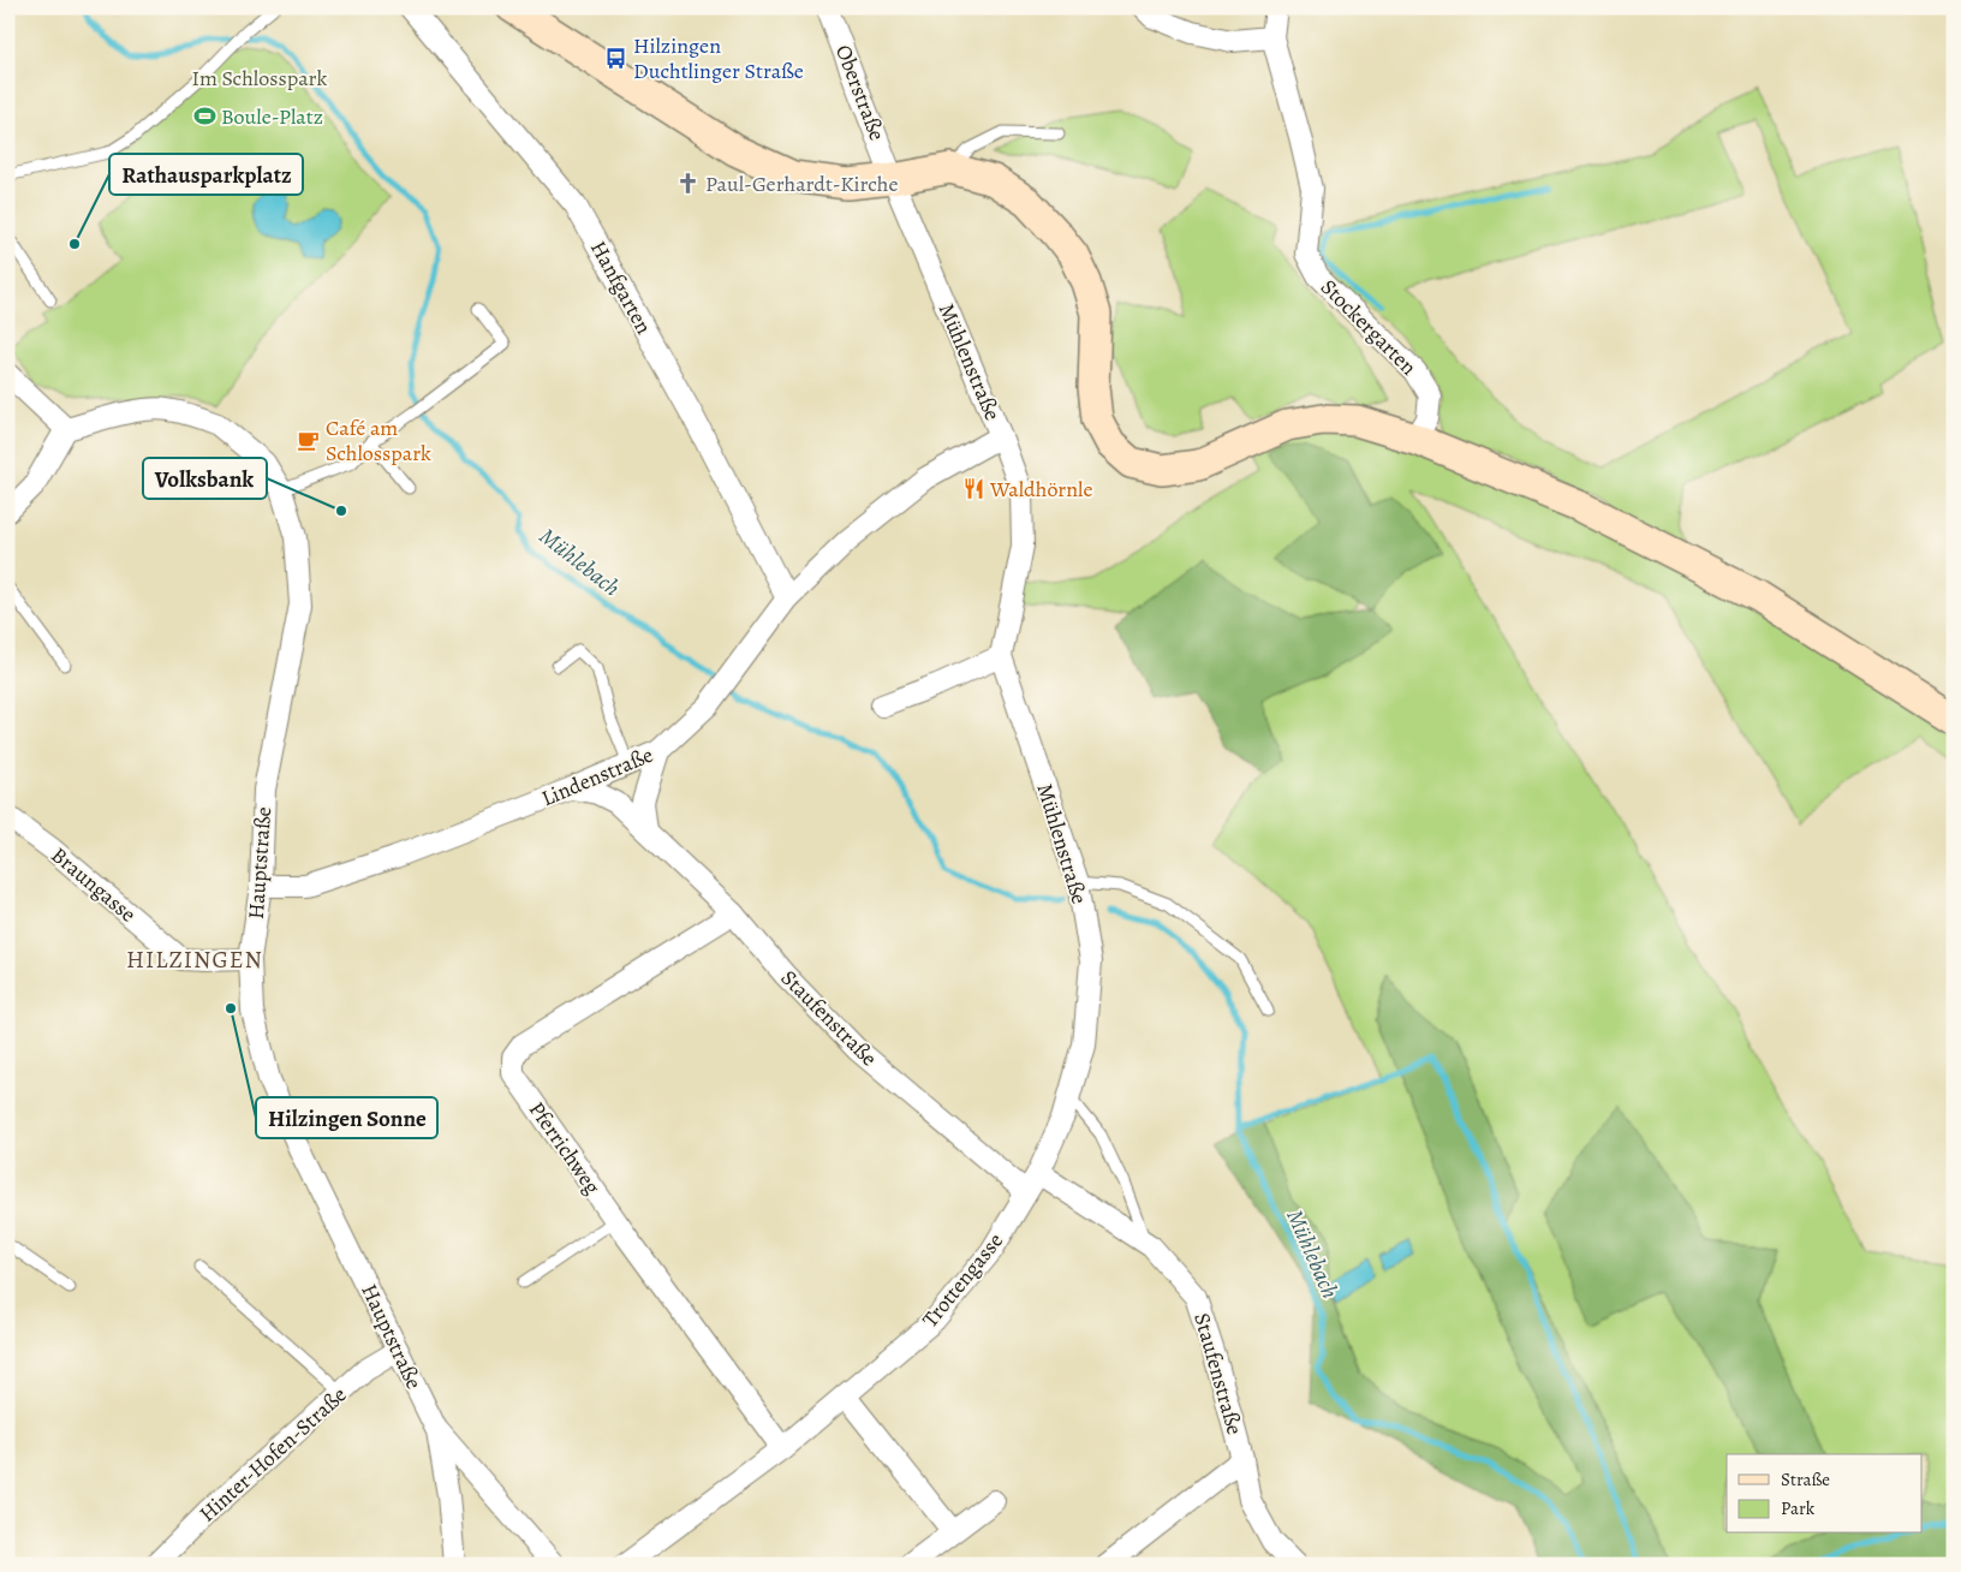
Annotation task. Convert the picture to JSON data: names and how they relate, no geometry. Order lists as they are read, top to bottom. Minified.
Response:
{"streets":{"street":["Oberstraße","Hanfgarten","Stockergarten","Mühlenstraße","Lindenstraße","Hauptstraße","Braungasse","Staufenstraße","Pferrichweg","Trottengasse","Hinter-Hofen-Straße"]},"crossings":[["Oberstraße","Mühlenstraße"],["Hanfgarten","Lindenstraße"],["Mühlenstraße","Lindenstraße"],["Mühlenstraße","Staufenstraße"],["Mühlenstraße","Trottengasse"],["Lindenstraße","Hauptstraße"],["Lindenstraße","Staufenstraße"],["Hauptstraße","Braungasse"],["Hauptstraße","Hinter-Hofen-Straße"],["Staufenstraße","Pferrichweg"],["Staufenstraße","Trottengasse"],["Pferrichweg","Trottengasse"]],"districts":["HILZINGEN"],"water":["Mühlebach"],"parks":["Im Schlosspark"],"places":{"bus stop":["Hilzingen Duchtlinger Straße"],"sports":["Boule-Platz"],"church":["Paul-Gerhardt-Kirche"],"other":["Rathausparkplatz","Volksbank","Hilzingen Sonne"],"cafe":["Café am Schlosspark"],"restaurant":["Waldhörnle"]},"legend":["Straße","Park"]}
